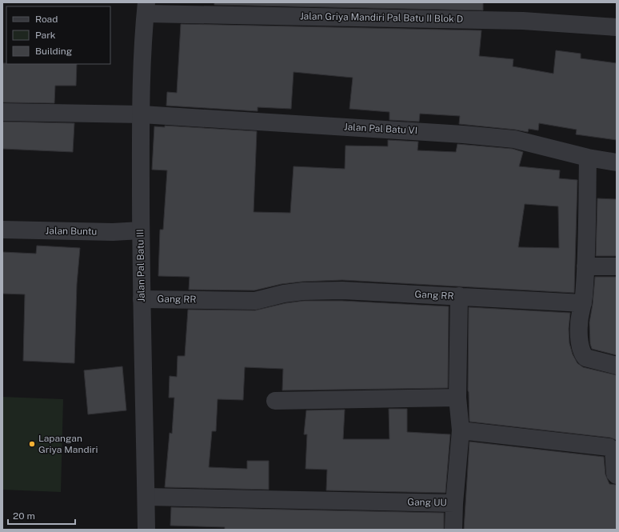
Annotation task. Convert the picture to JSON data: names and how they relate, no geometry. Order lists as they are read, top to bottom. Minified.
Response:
{"streets":{"street":["Jalan Griya Mandiri Pal Batu II Blok D","Jalan Pal Batu VI","Jalan Buntu","Jalan Pal Batu III","Gang RR","Gang UU"]},"crossings":[["Jalan Griya Mandiri Pal Batu II Blok D","Jalan Pal Batu III"],["Jalan Pal Batu VI","Jalan Pal Batu III"],["Jalan Buntu","Jalan Pal Batu III"],["Jalan Pal Batu III","Gang RR"],["Jalan Pal Batu III","Gang UU"],["Gang RR","Gang UU"]],"places":["Lapangan Griya Mandiri"],"legend":["Road","Park","Building"],"scale_bar":"20 m"}
